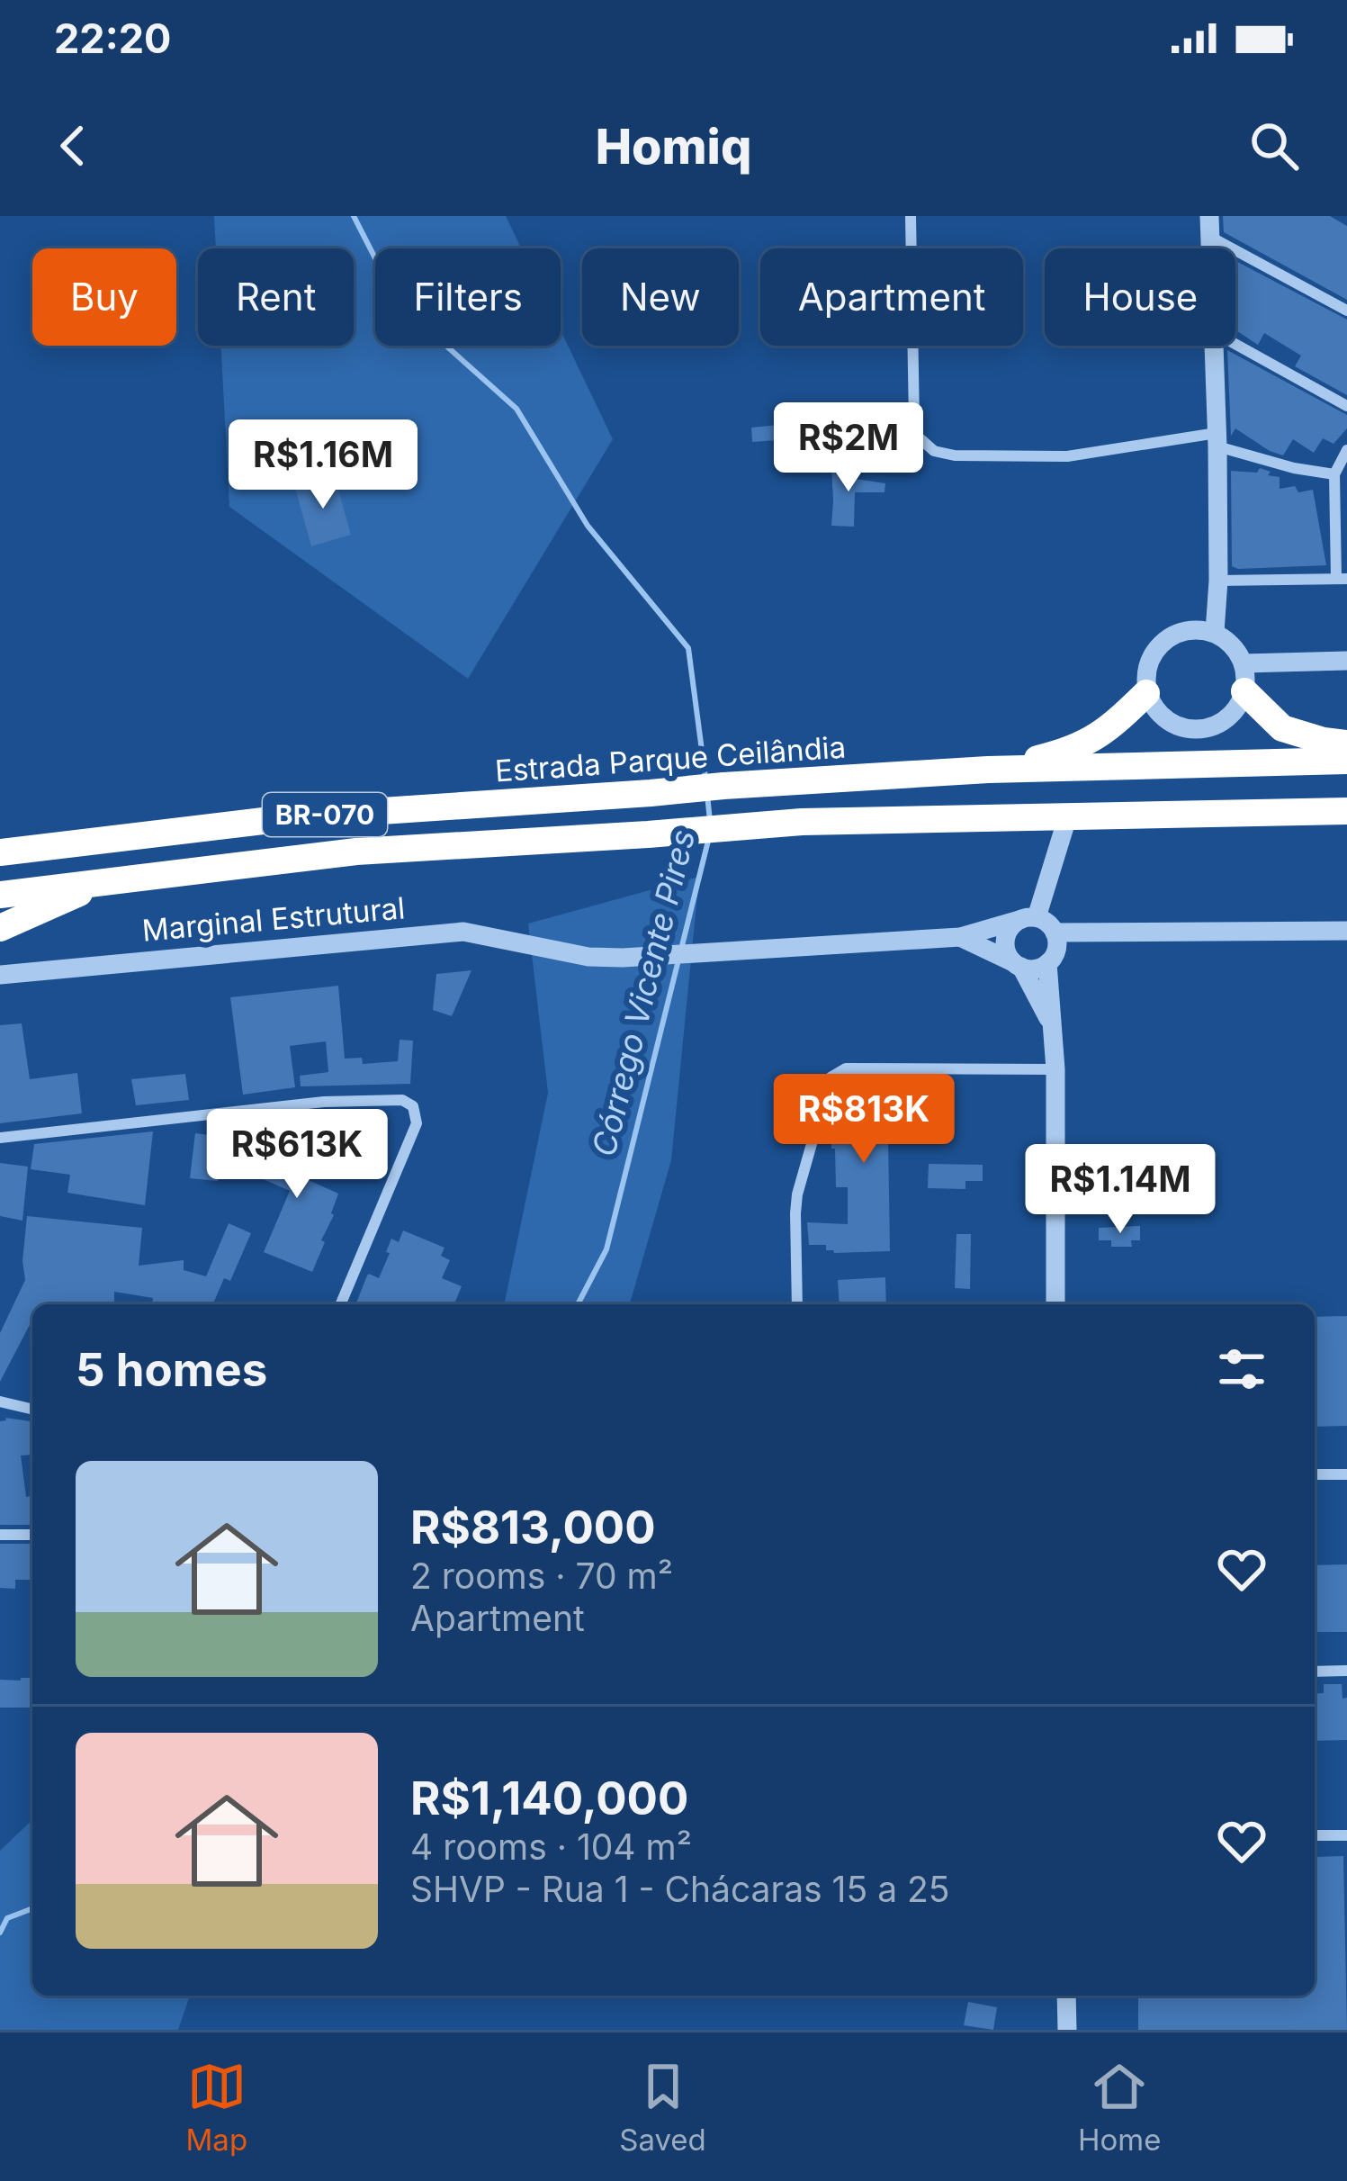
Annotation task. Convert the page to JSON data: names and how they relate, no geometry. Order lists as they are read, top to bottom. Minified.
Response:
{"streets":{"highway":["Estrada Parque Ceilândia","BR-070"],"street":["Marginal Estrutural"]},"water":["Córrego Vicente Pires"],"page":{"status":"22:20","header":"Homiq","chip":["Buy","Rent","Filters","New","Apartment","House"],"price":["R$2M","R$1.16M","R$813K","R$613K","R$1.14M"],"heading":"5 homes","list":[{"name":"R$813,000","note":"2 rooms · 70 m² · Apartment"},{"name":"R$1,140,000","note":"4 rooms · 104 m² · SHVP - Rua 1 - Chácaras 15 a 25"}],"tabs":["Map","Saved","Home"]}}
